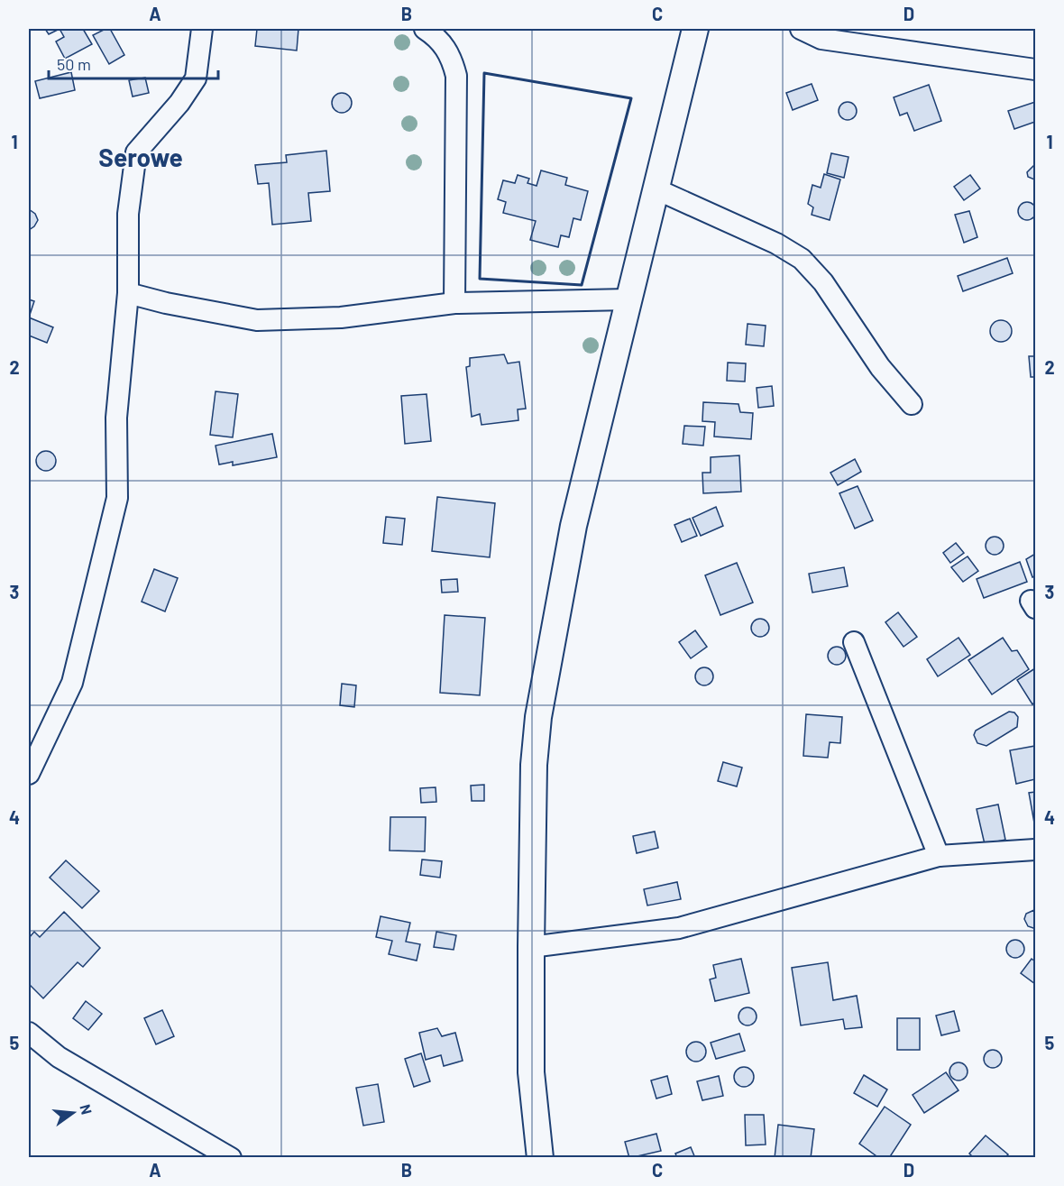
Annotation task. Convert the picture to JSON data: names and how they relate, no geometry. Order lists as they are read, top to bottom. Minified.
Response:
{"districts":["Serowe"],"scale_bar":"50 m","north":"right","grid":{"columns":["A","B","C","D"],"rows":["1","2","3","4","5"]}}
